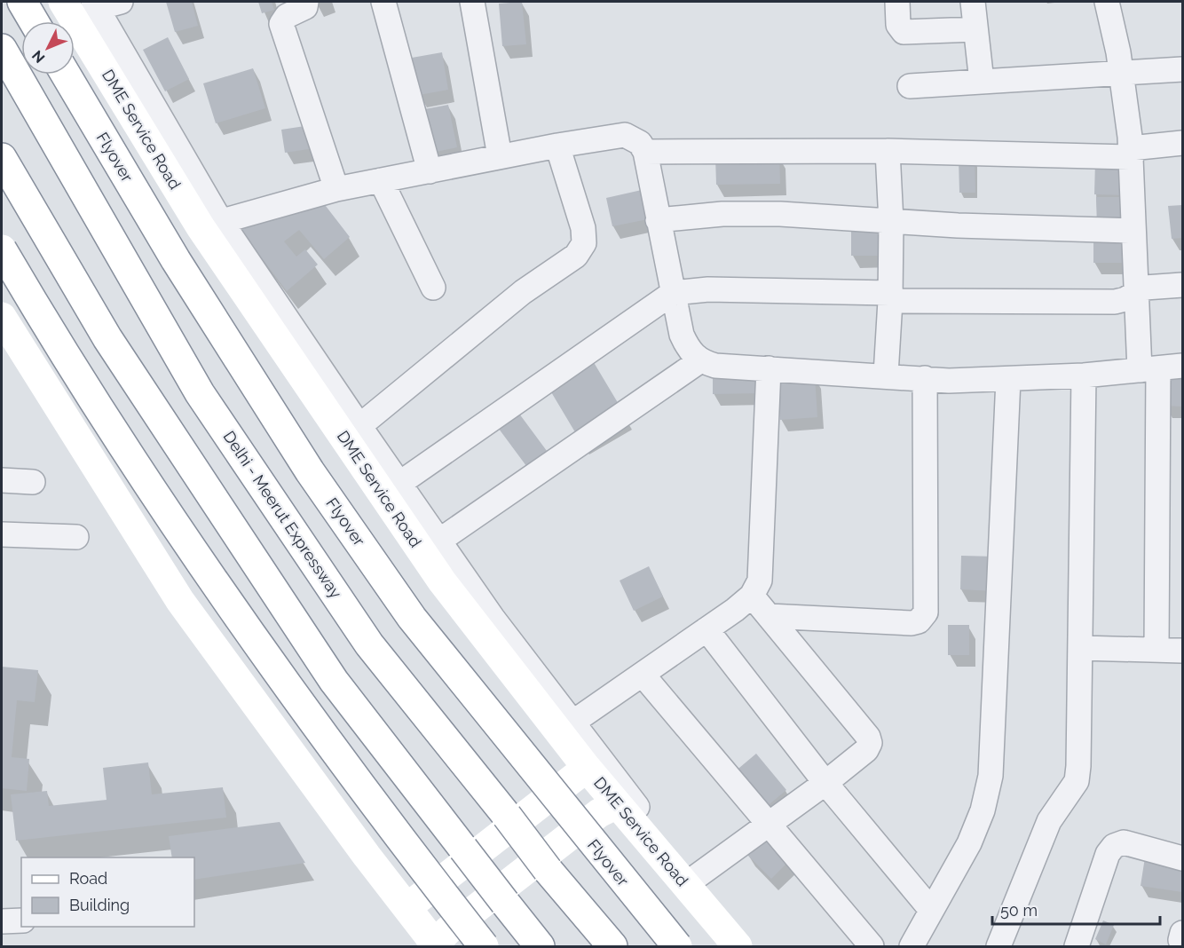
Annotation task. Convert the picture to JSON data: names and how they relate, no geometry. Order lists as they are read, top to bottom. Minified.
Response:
{"streets":{"main road":["DME Service Road","Flyover","Delhi - Meerut Expressway"]},"legend":["Road","Building"],"scale_bar":"50 m","north":"bottom left"}
